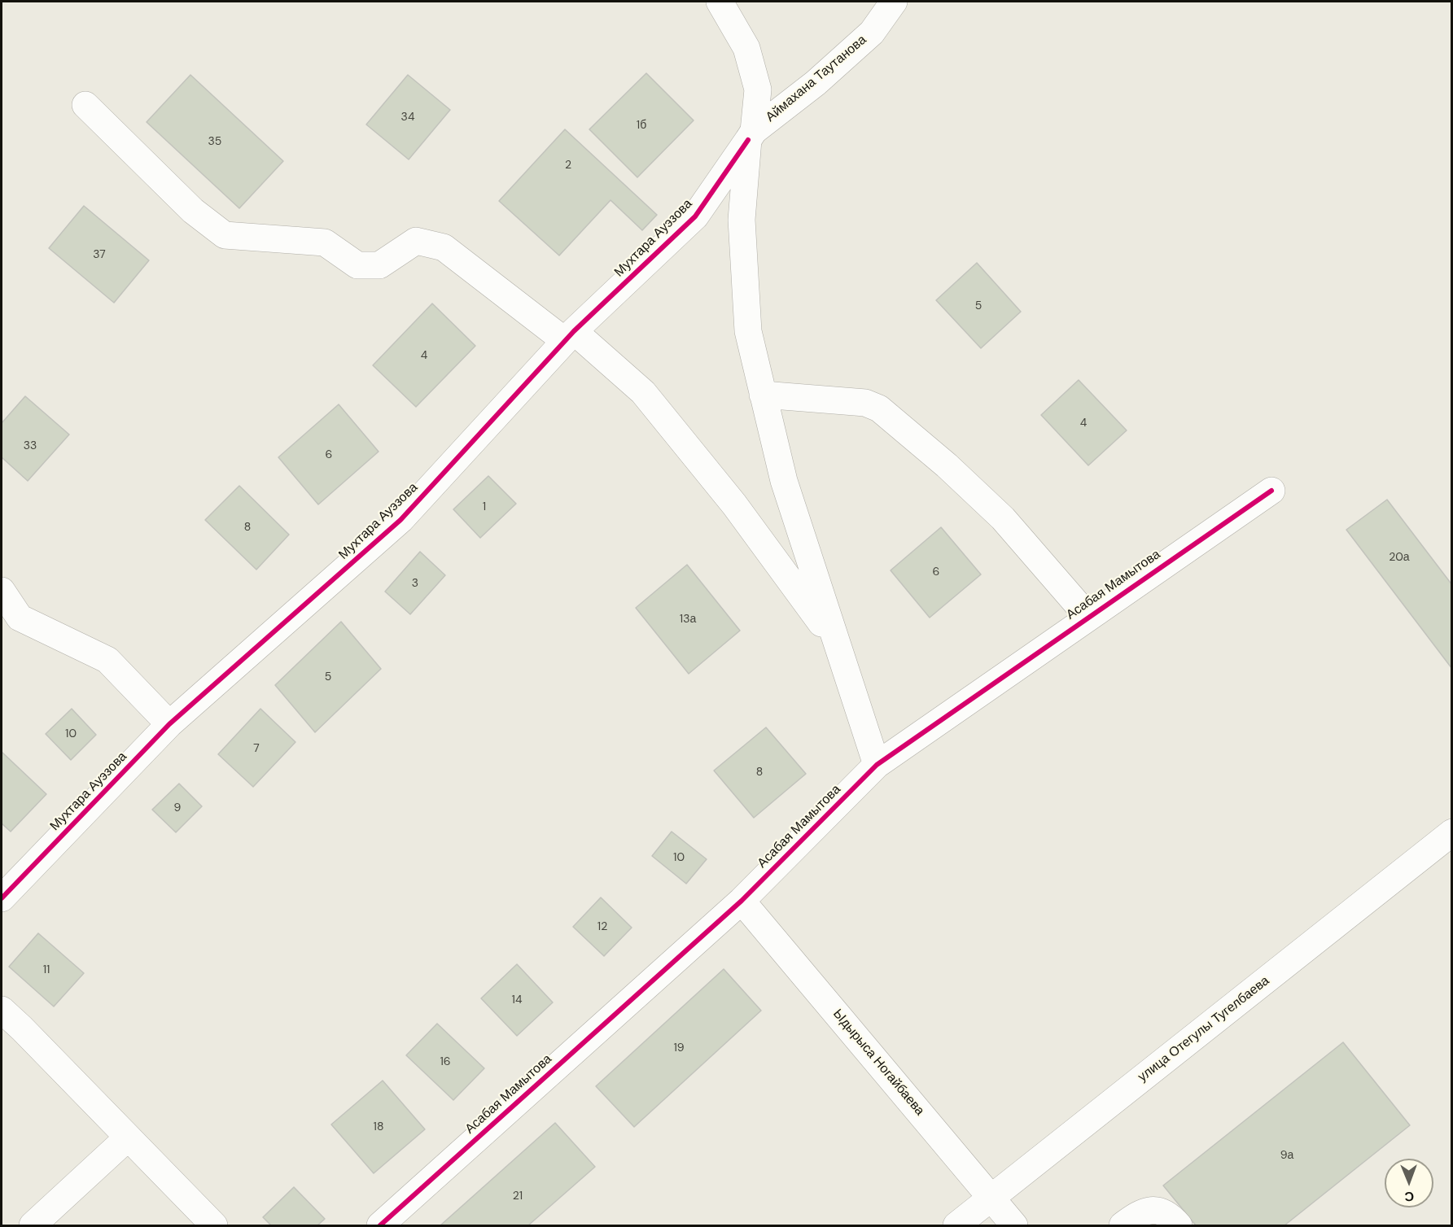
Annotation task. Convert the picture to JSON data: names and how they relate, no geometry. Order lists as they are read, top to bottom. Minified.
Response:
{"streets":{"street":["Аймахана Таутанова","Мухтара Ауэзова","Асабая Мамытова","улица Отегулы Тугелбаева","Ыдырыса Ногайбаева"]},"crossings":[["Аймахана Таутанова","Мухтара Ауэзова"],["Асабая Мамытова","Ыдырыса Ногайбаева"],["улица Отегулы Тугелбаева","Ыдырыса Ногайбаева"]],"house_numbers":["34","1б","35","2","37","5","4","4","33","6","1","8","20а","6","3","13а","5","10","7","8","9","10","12","11","14","19","16","18","9а","21"],"north":"bottom"}
